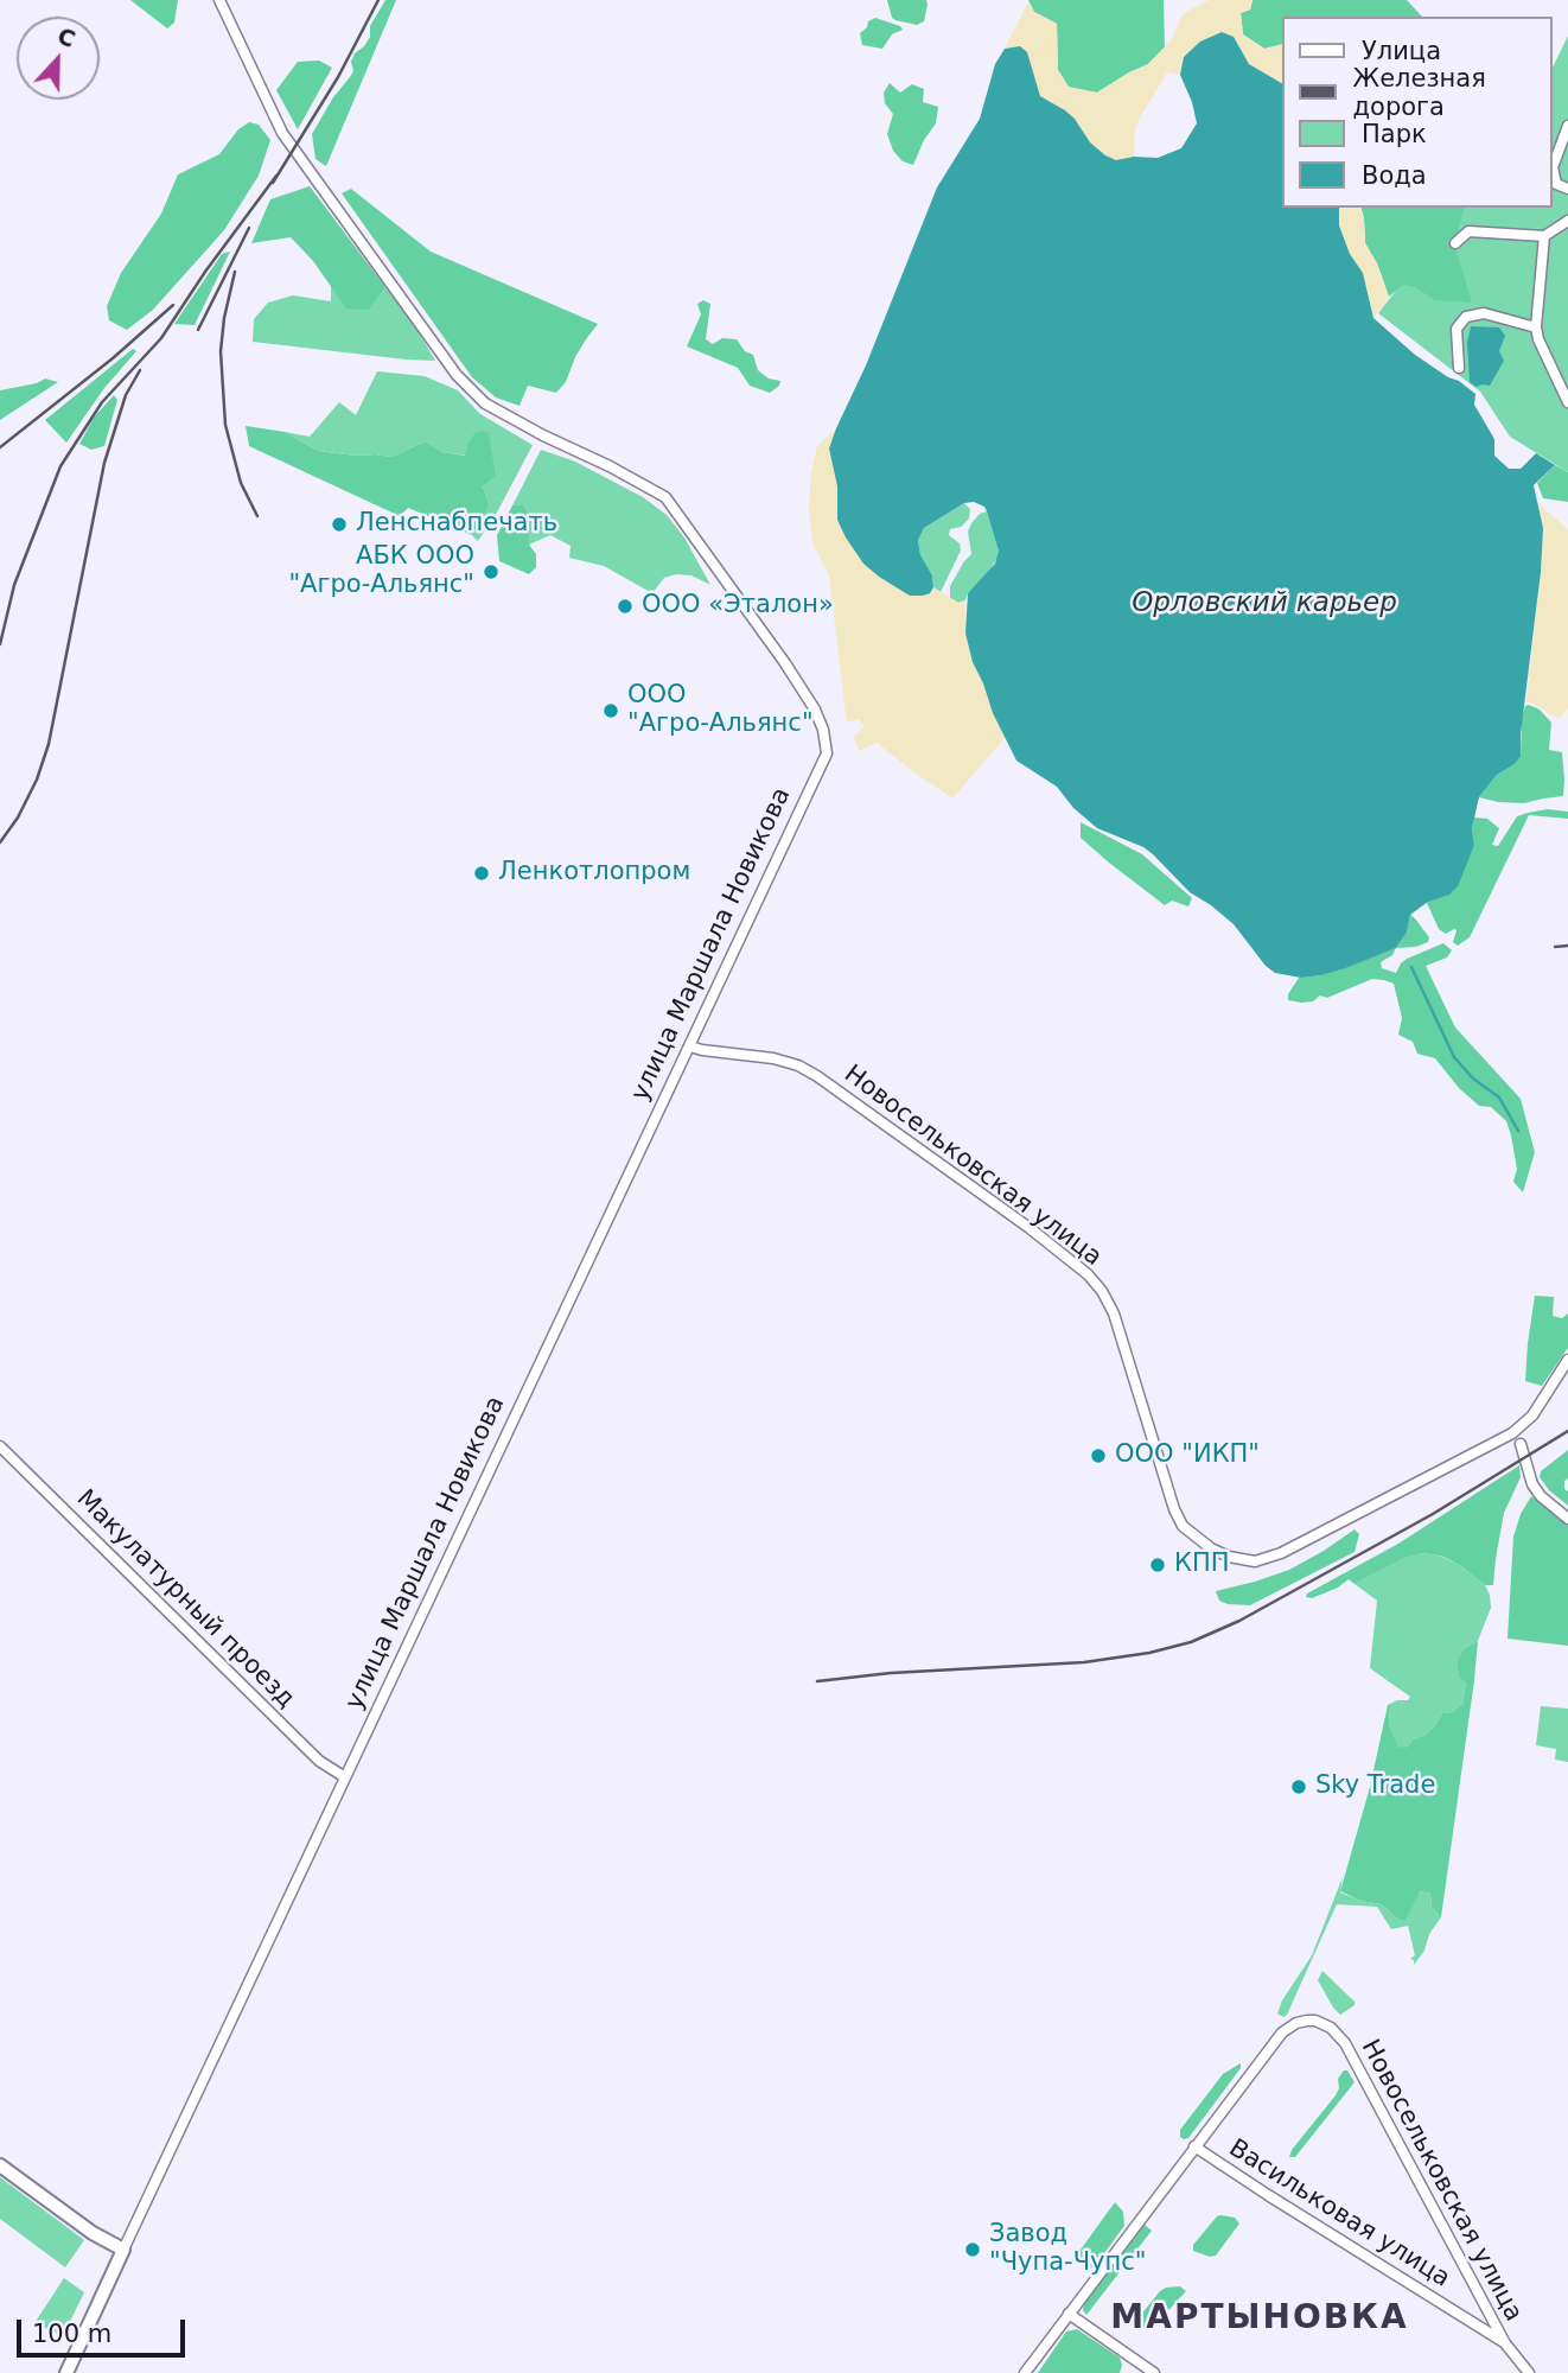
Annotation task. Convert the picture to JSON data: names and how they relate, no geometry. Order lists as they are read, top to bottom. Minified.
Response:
{"streets":{"street":["улица Маршала Новикова","Новосельковская улица","Макулатурный проезд","Васильковая улица"]},"crossings":[["улица Маршала Новикова","Новосельковская улица"],["улица Маршала Новикова","Макулатурный проезд"],["Новосельковская улица","Васильковая улица"]],"districts":["МАРТЫНОВКА"],"water":["Орловский карьер"],"places":["Ленснабпечать","АБК ООО \"Агро-Альянс\"","ООО «Эталон»","ООО \"Агро-Альянс\"","Ленкотлопром","ООО \"ИКП\"","КПП","Sky Trade","Завод \"Чупа-Чупс\""],"legend":["Улица","Железная дорога","Парк","Вода"],"scale_bar":"100 m","north":"top"}
